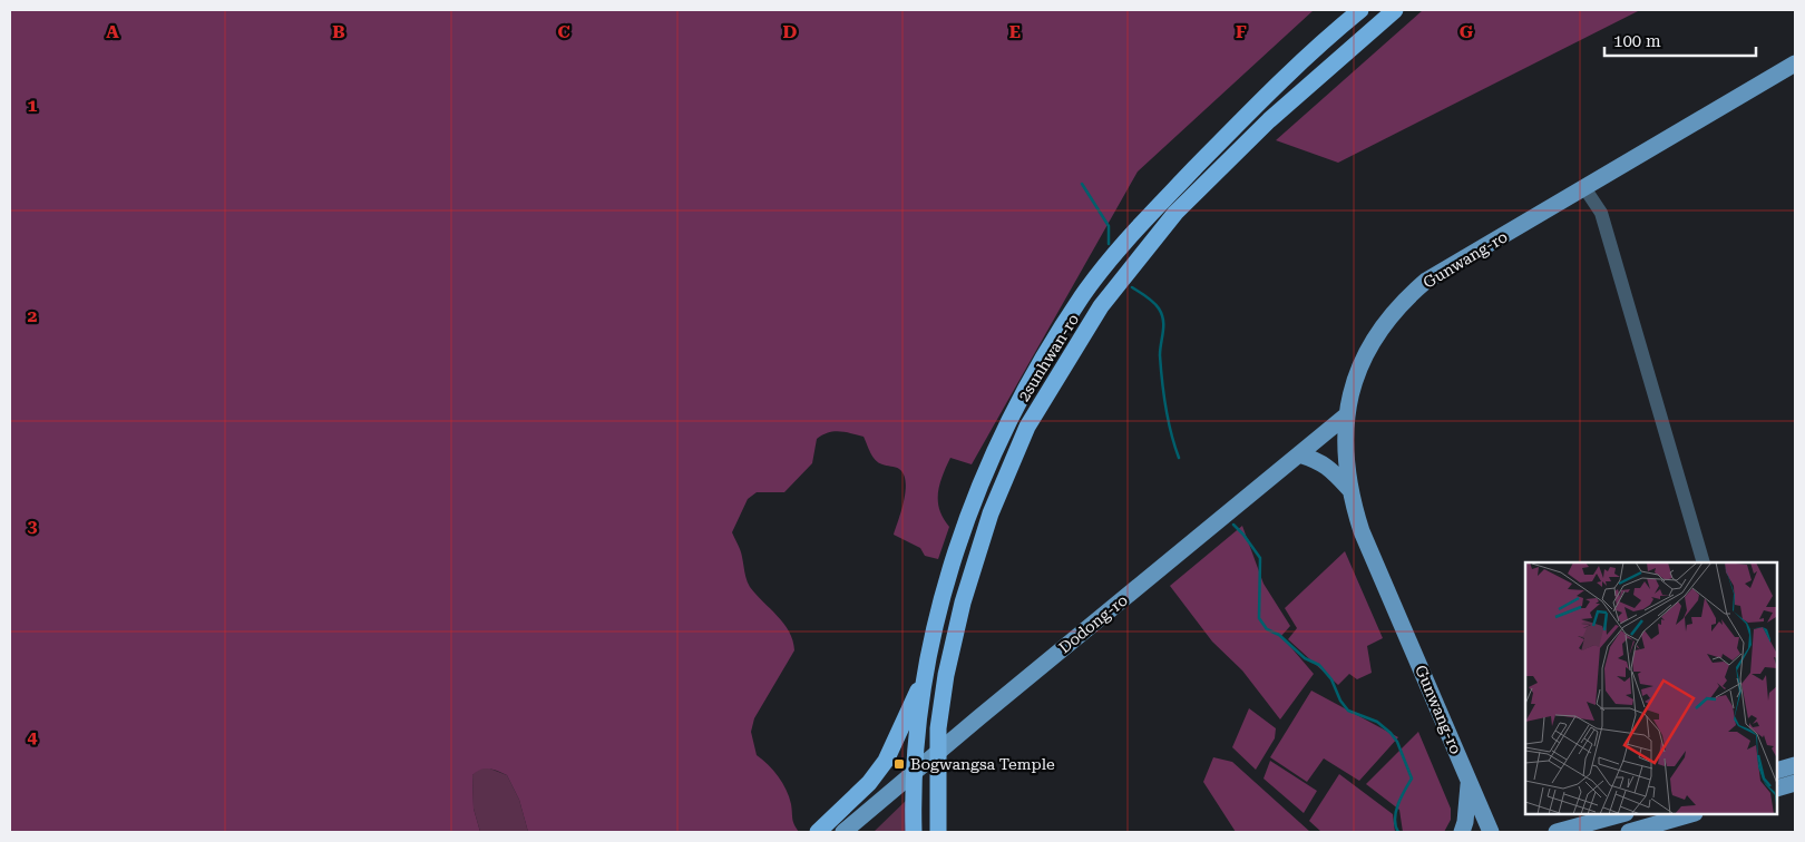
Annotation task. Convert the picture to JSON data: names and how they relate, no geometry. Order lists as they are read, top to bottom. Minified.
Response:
{"streets":{"highway":["2sunhwan-ro"],"main road":["Gunwang-ro","Dodong-ro"]},"crossings":[["Gunwang-ro","Dodong-ro"]],"places":{"transit":["Bogwangsa Temple"]},"scale_bar":"100 m","grid":{"columns":["A","B","C","D","E","F","G"],"rows":["1","2","3","4"]}}
